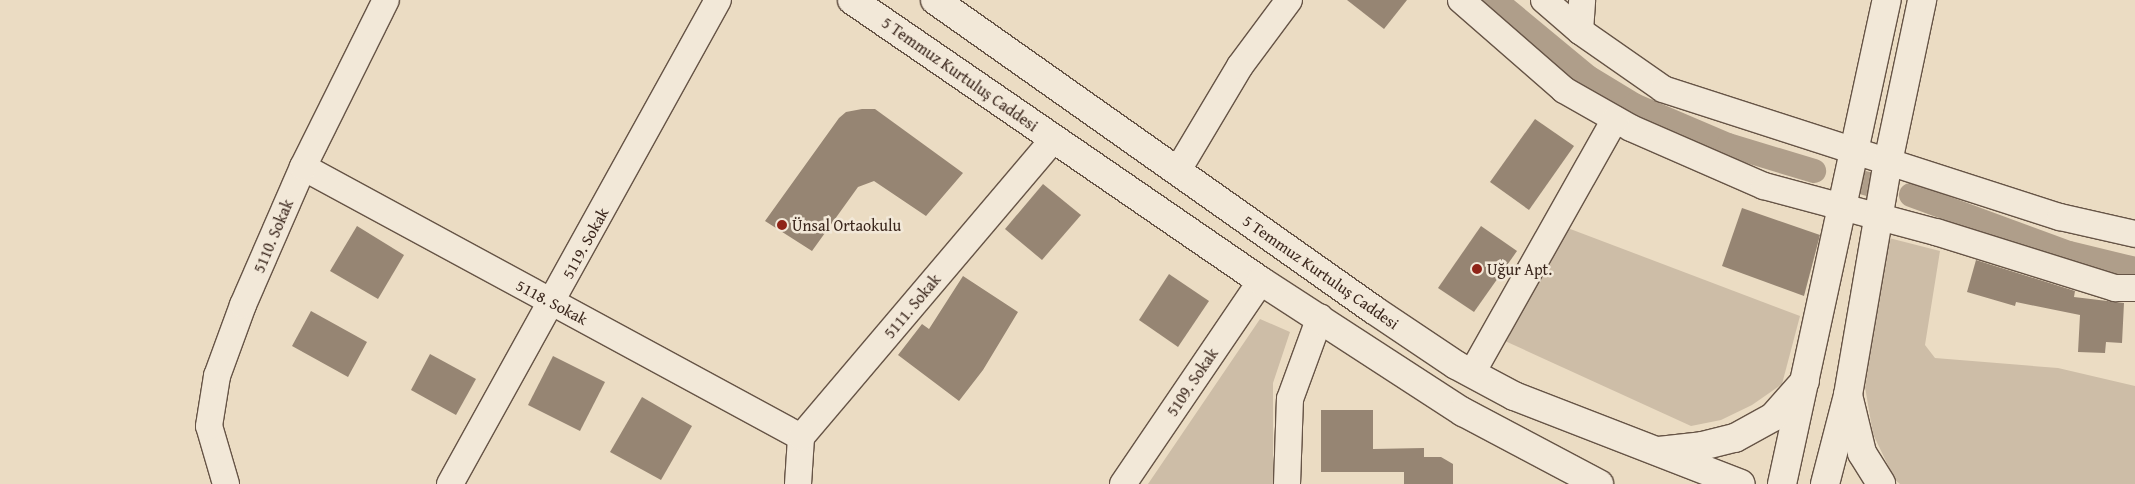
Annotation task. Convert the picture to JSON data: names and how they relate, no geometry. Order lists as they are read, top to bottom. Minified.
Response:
{"streets":{"main road":["5 Temmuz Kurtuluş Caddesi"],"street":["5110. Sokak","5119. Sokak","5118. Sokak","5111. Sokak","5109. Sokak"]},"crossings":[["5 Temmuz Kurtuluş Caddesi","5111. Sokak"],["5 Temmuz Kurtuluş Caddesi","5109. Sokak"],["5110. Sokak","5118. Sokak"],["5119. Sokak","5118. Sokak"],["5118. Sokak","5111. Sokak"]],"places":["Ünsal Ortaokulu","Uğur Apt."]}
